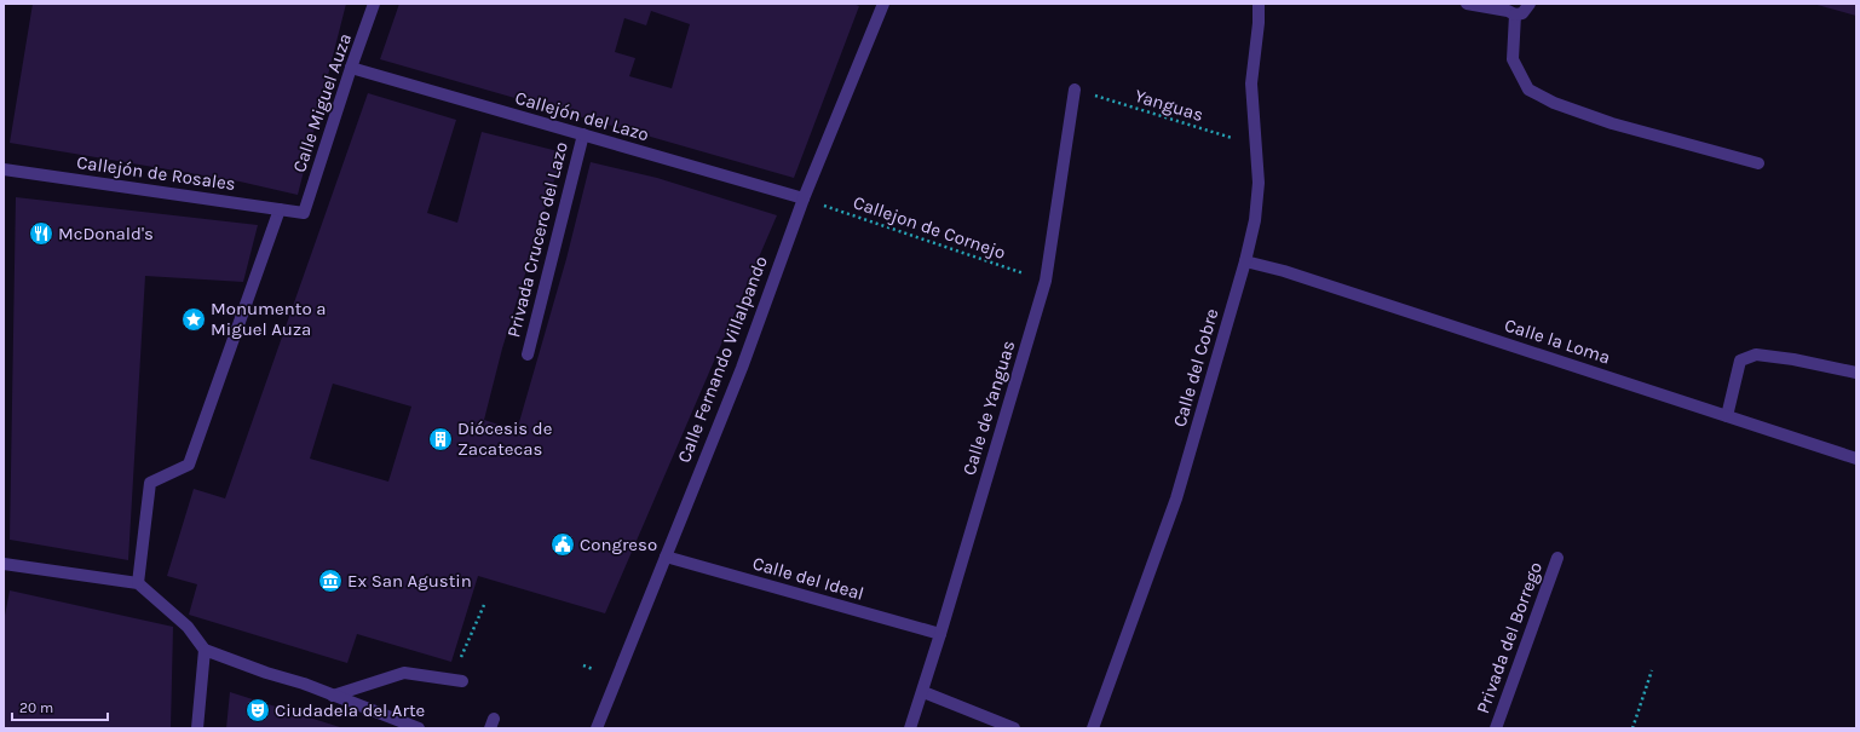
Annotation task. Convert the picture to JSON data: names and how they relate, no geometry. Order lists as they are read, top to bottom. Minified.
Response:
{"streets":{"street":["Calle Miguel Auza","Callejón del Lazo","Callejón de Rosales","Privada Crucero del Lazo","Calle la Loma","Calle Fernando Villalpando","Calle del Cobre","Calle de Yanguas","Calle del Ideal","Privada del Borrego"],"path":["Yanguas","Callejon de Cornejo"]},"crossings":[["Calle Miguel Auza","Callejón del Lazo"],["Calle Miguel Auza","Callejón de Rosales"],["Yanguas","Calle del Cobre"],["Yanguas","Calle de Yanguas"],["Callejón del Lazo","Callejon de Cornejo"],["Callejón del Lazo","Privada Crucero del Lazo"],["Callejón del Lazo","Calle Fernando Villalpando"],["Callejon de Cornejo","Calle Fernando Villalpando"],["Callejon de Cornejo","Calle de Yanguas"],["Calle la Loma","Calle del Cobre"],["Calle Fernando Villalpando","Calle del Ideal"],["Calle de Yanguas","Calle del Ideal"]],"places":{"restaurant":["McDonald's"],"place":["Monumento a Miguel Auza"],"building":["Diócesis de Zacatecas"],"public building":["Congreso"],"museum":["Ex San Agustin"],"theatre":["Ciudadela del Arte"]},"scale_bar":"20 m"}
